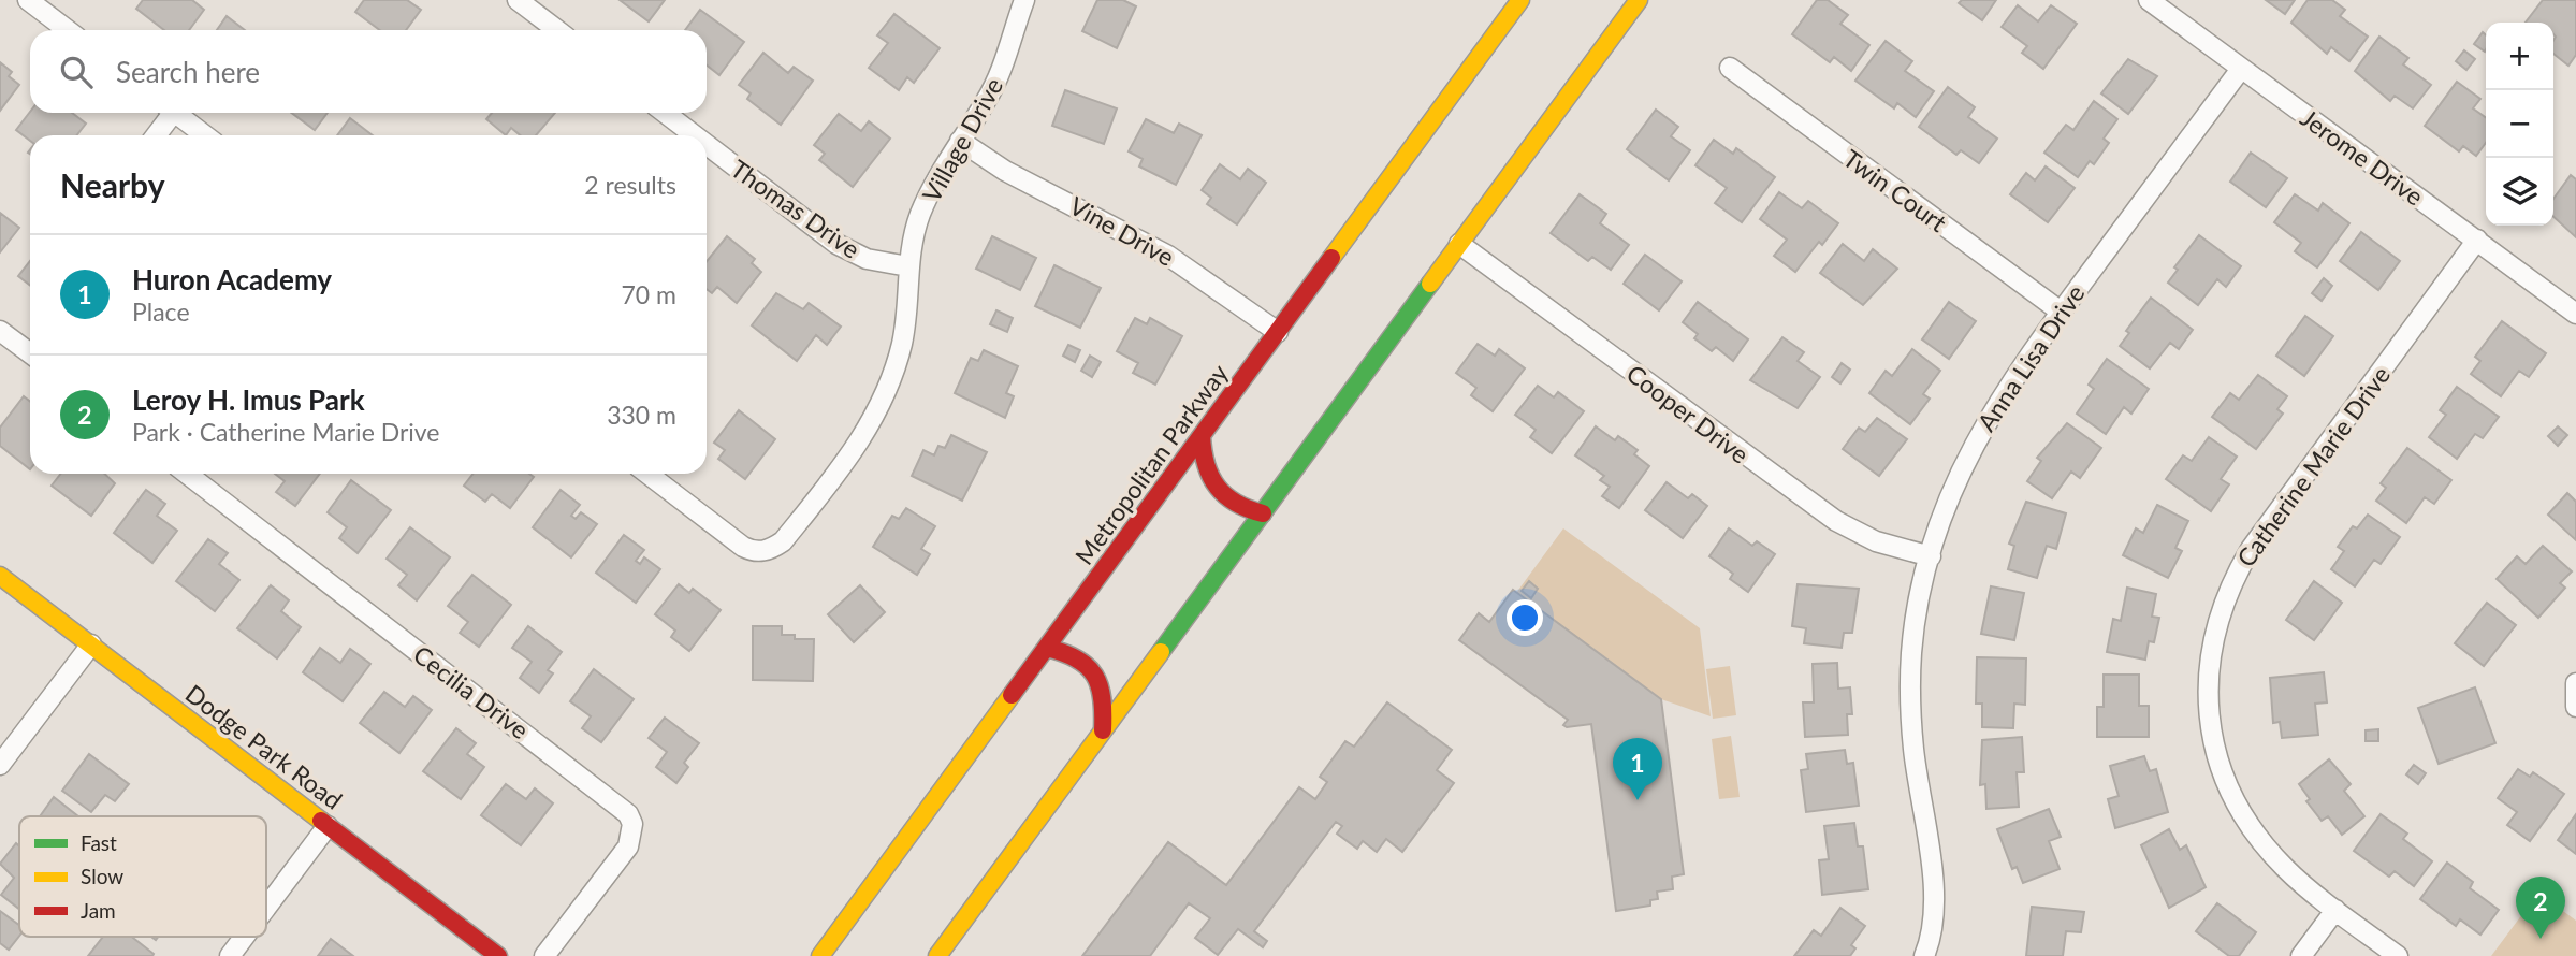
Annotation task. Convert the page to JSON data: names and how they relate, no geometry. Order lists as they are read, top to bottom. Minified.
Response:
{"streets":{"main road":["Metropolitan Parkway","Dodge Park Road"],"street":["Village Drive","Jerome Drive","Twin Court","Thomas Drive","Vine Drive","Anna Lisa Drive","Cooper Drive","Catherine Marie Drive","Cecilia Drive"]},"crossings":[["Village Drive","Thomas Drive"],["Village Drive","Vine Drive"],["Jerome Drive","Anna Lisa Drive"],["Jerome Drive","Catherine Marie Drive"],["Twin Court","Anna Lisa Drive"],["Vine Drive","Metropolitan Parkway"],["Anna Lisa Drive","Cooper Drive"]],"legend":["Fast","Slow","Jam"],"page":{"map_buttons":["+","−"],"search":"Search here","heading":["Nearby","2 results"],"list":[{"mark":"1","name":"Huron Academy","note":"Place","value":"70 m"},{"mark":"2","name":"Leroy H. Imus Park","note":"Park · Catherine Marie Drive","value":"330 m"}],"pins":["1","2"]}}
